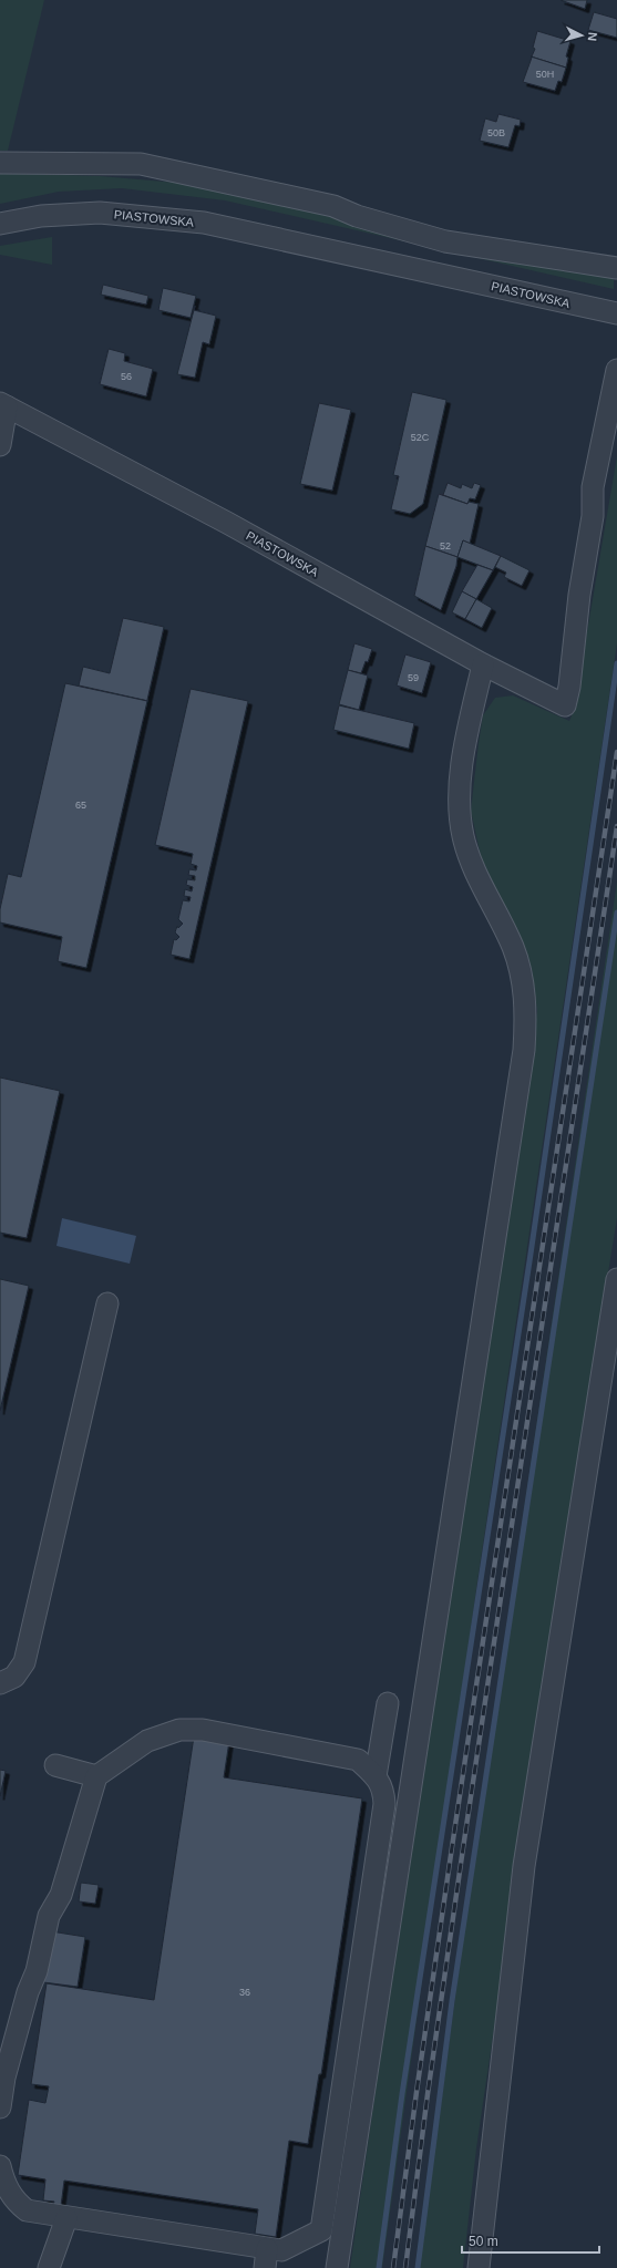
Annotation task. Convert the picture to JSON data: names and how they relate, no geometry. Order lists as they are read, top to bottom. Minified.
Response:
{"streets":{"street":["PIASTOWSKA"]},"house_numbers":["50H","50B","56","52C","52","59","65","36"],"scale_bar":"50 m","north":"right"}
